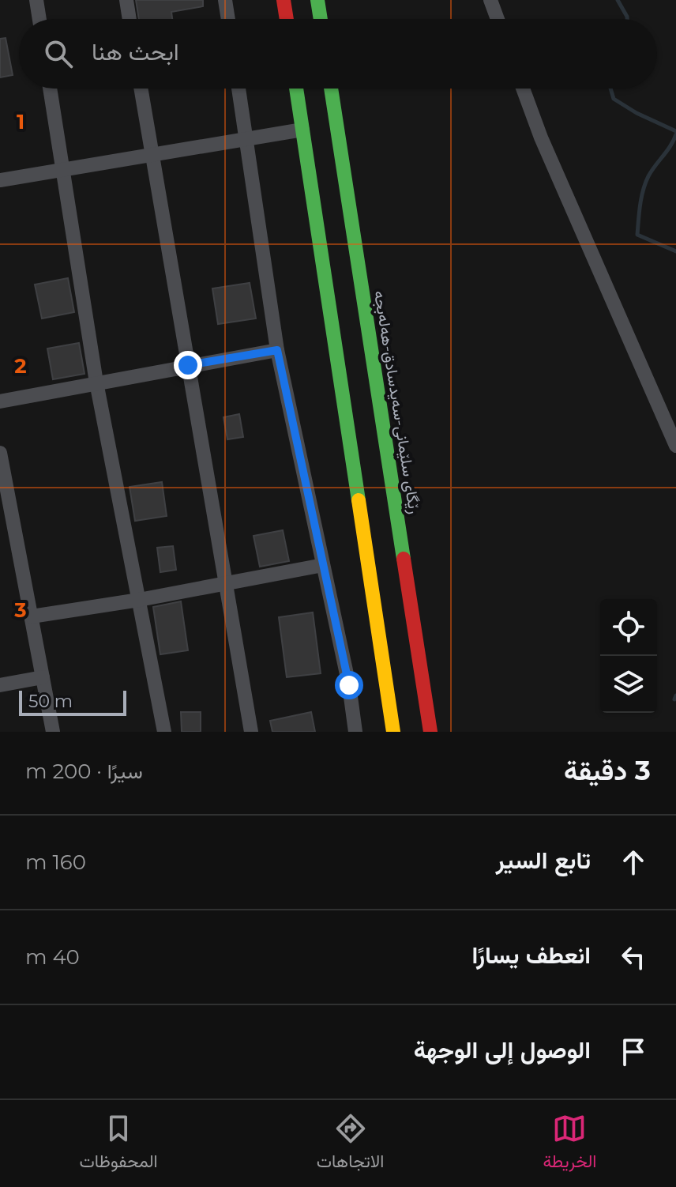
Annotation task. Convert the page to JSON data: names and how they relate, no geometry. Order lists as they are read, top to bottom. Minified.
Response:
{"streets":{"highway":["رێگای سلێمانی-سەیدسادق-هەلەبجە"]},"scale_bar":"50 m","page":{"search":"ابحث هنا","scale":"50 m","heading":["3 دقيقة","سيرًا · 200 m"],"list":[["تابع السير","160 m"],["انعطف يسارًا","40 m"],"الوصول إلى الوجهة"],"nav":["الخريطة","الاتجاهات","المحفوظات"]},"grid":{"rows":["1","2","3"]}}
